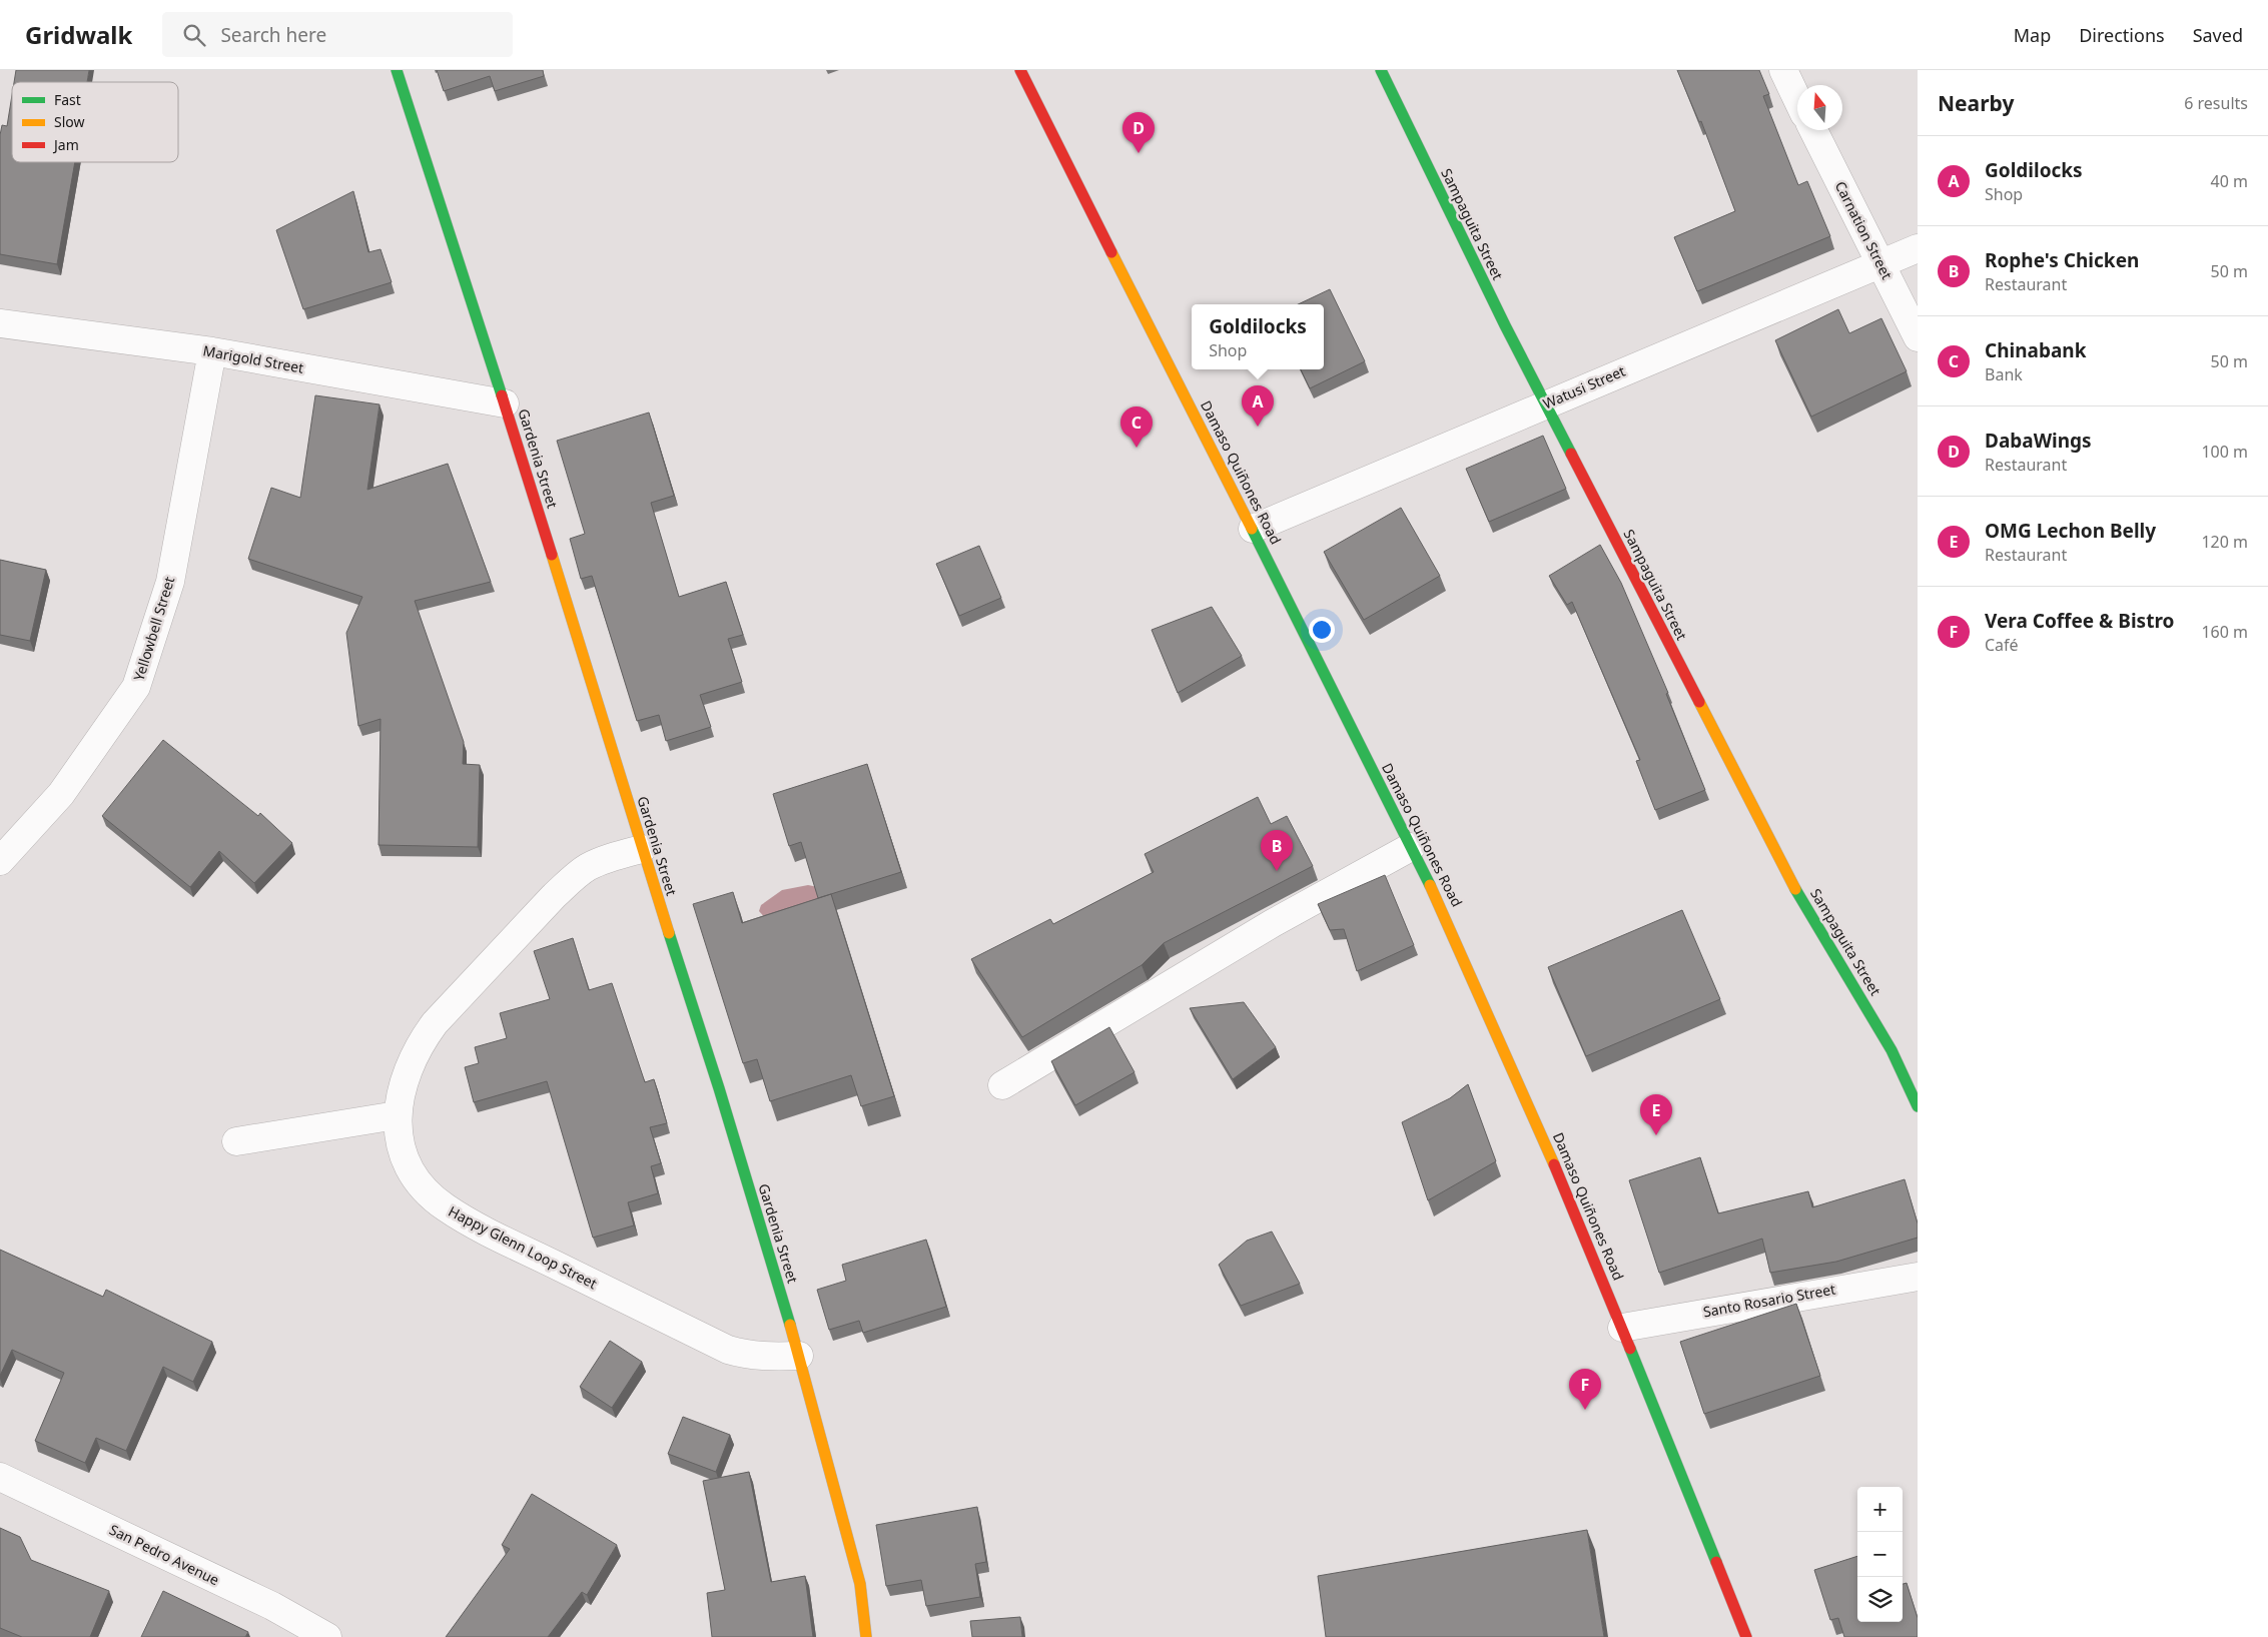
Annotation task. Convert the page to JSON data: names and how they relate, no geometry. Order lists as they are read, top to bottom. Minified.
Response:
{"streets":{"street":["Sampaguita Street","Carnation Street","Marigold Street","Watusi Street","Gardenia Street","Damaso Quiñones Road","Yellowbell Street","Happy Glenn Loop Street","Santo Rosario Street","San Pedro Avenue"]},"crossings":[["Sampaguita Street","Watusi Street"],["Carnation Street","Watusi Street"],["Marigold Street","Gardenia Street"],["Marigold Street","Yellowbell Street"],["Watusi Street","Damaso Quiñones Road"],["Gardenia Street","Happy Glenn Loop Street"],["Damaso Quiñones Road","Santo Rosario Street"]],"legend":["Fast","Slow","Jam"],"north":"top","page":{"header":"Gridwalk","search":"Search here","nav":["Map","Directions","Saved"],"heading":["Nearby","6 results"],"pins":["D","A","C","B","E","F"],"list":[{"mark":"A","name":"Goldilocks","note":"Shop","value":"40 m"},{"mark":"B","name":"Rophe's Chicken","note":"Restaurant","value":"50 m"},{"mark":"C","name":"Chinabank","note":"Bank","value":"50 m"},{"mark":"D","name":"DabaWings","note":"Restaurant","value":"100 m"},{"mark":"E","name":"OMG Lechon Belly","note":"Restaurant","value":"120 m"},{"mark":"F","name":"Vera Coffee & Bistro","note":"Café","value":"160 m"}],"popup":["Goldilocks","Shop"],"map_buttons":["+","−"]}}
